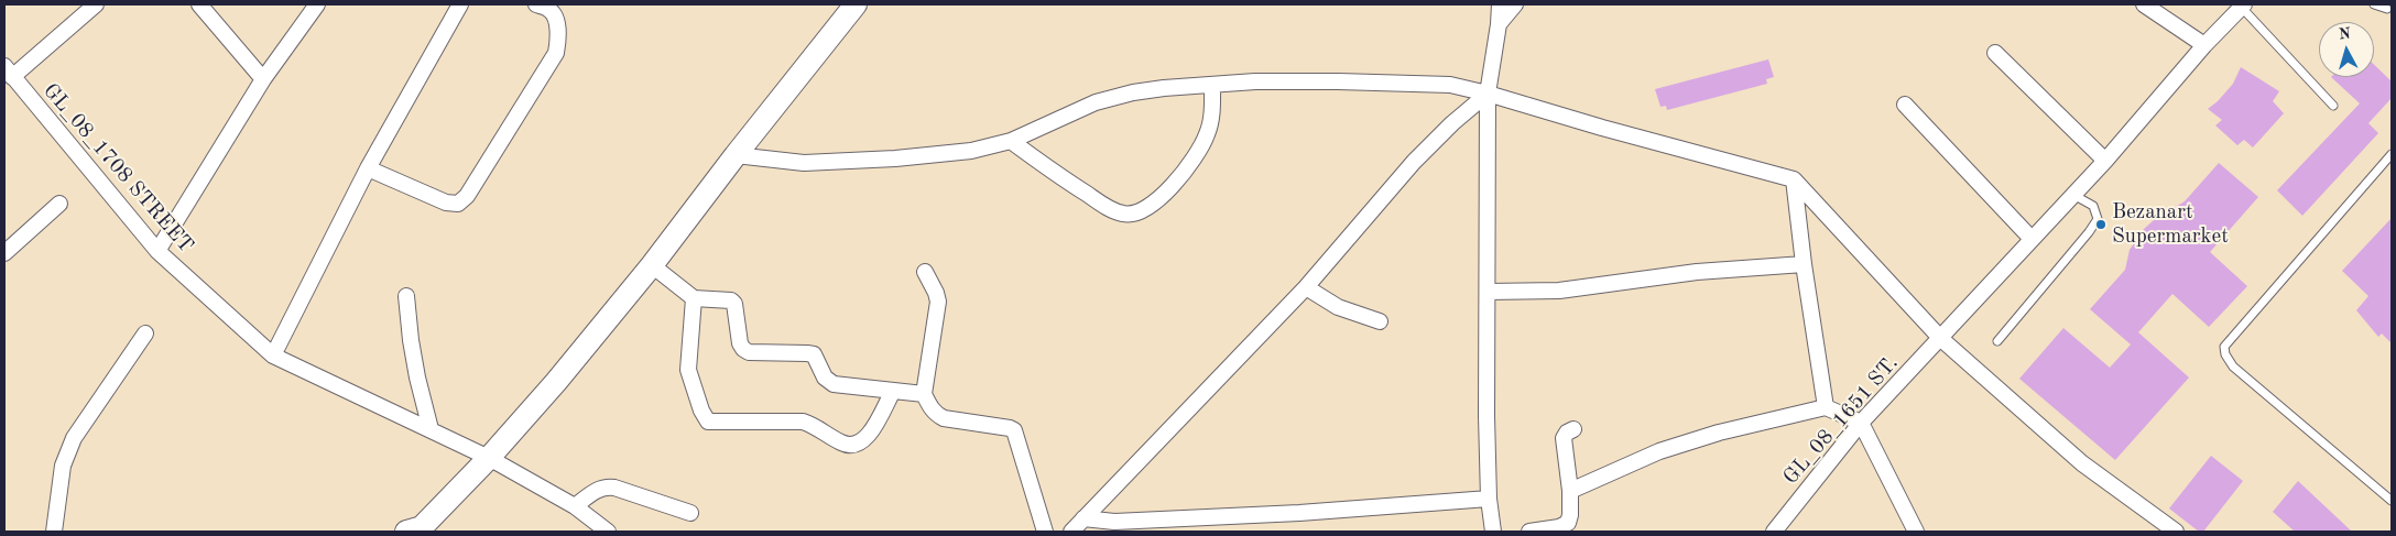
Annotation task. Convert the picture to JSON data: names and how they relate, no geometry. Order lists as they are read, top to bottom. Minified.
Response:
{"streets":{"street":["GL_08_1708 STREET","GL_08_1651 ST."]},"places":["Bezanart Supermarket"],"north":"top"}
